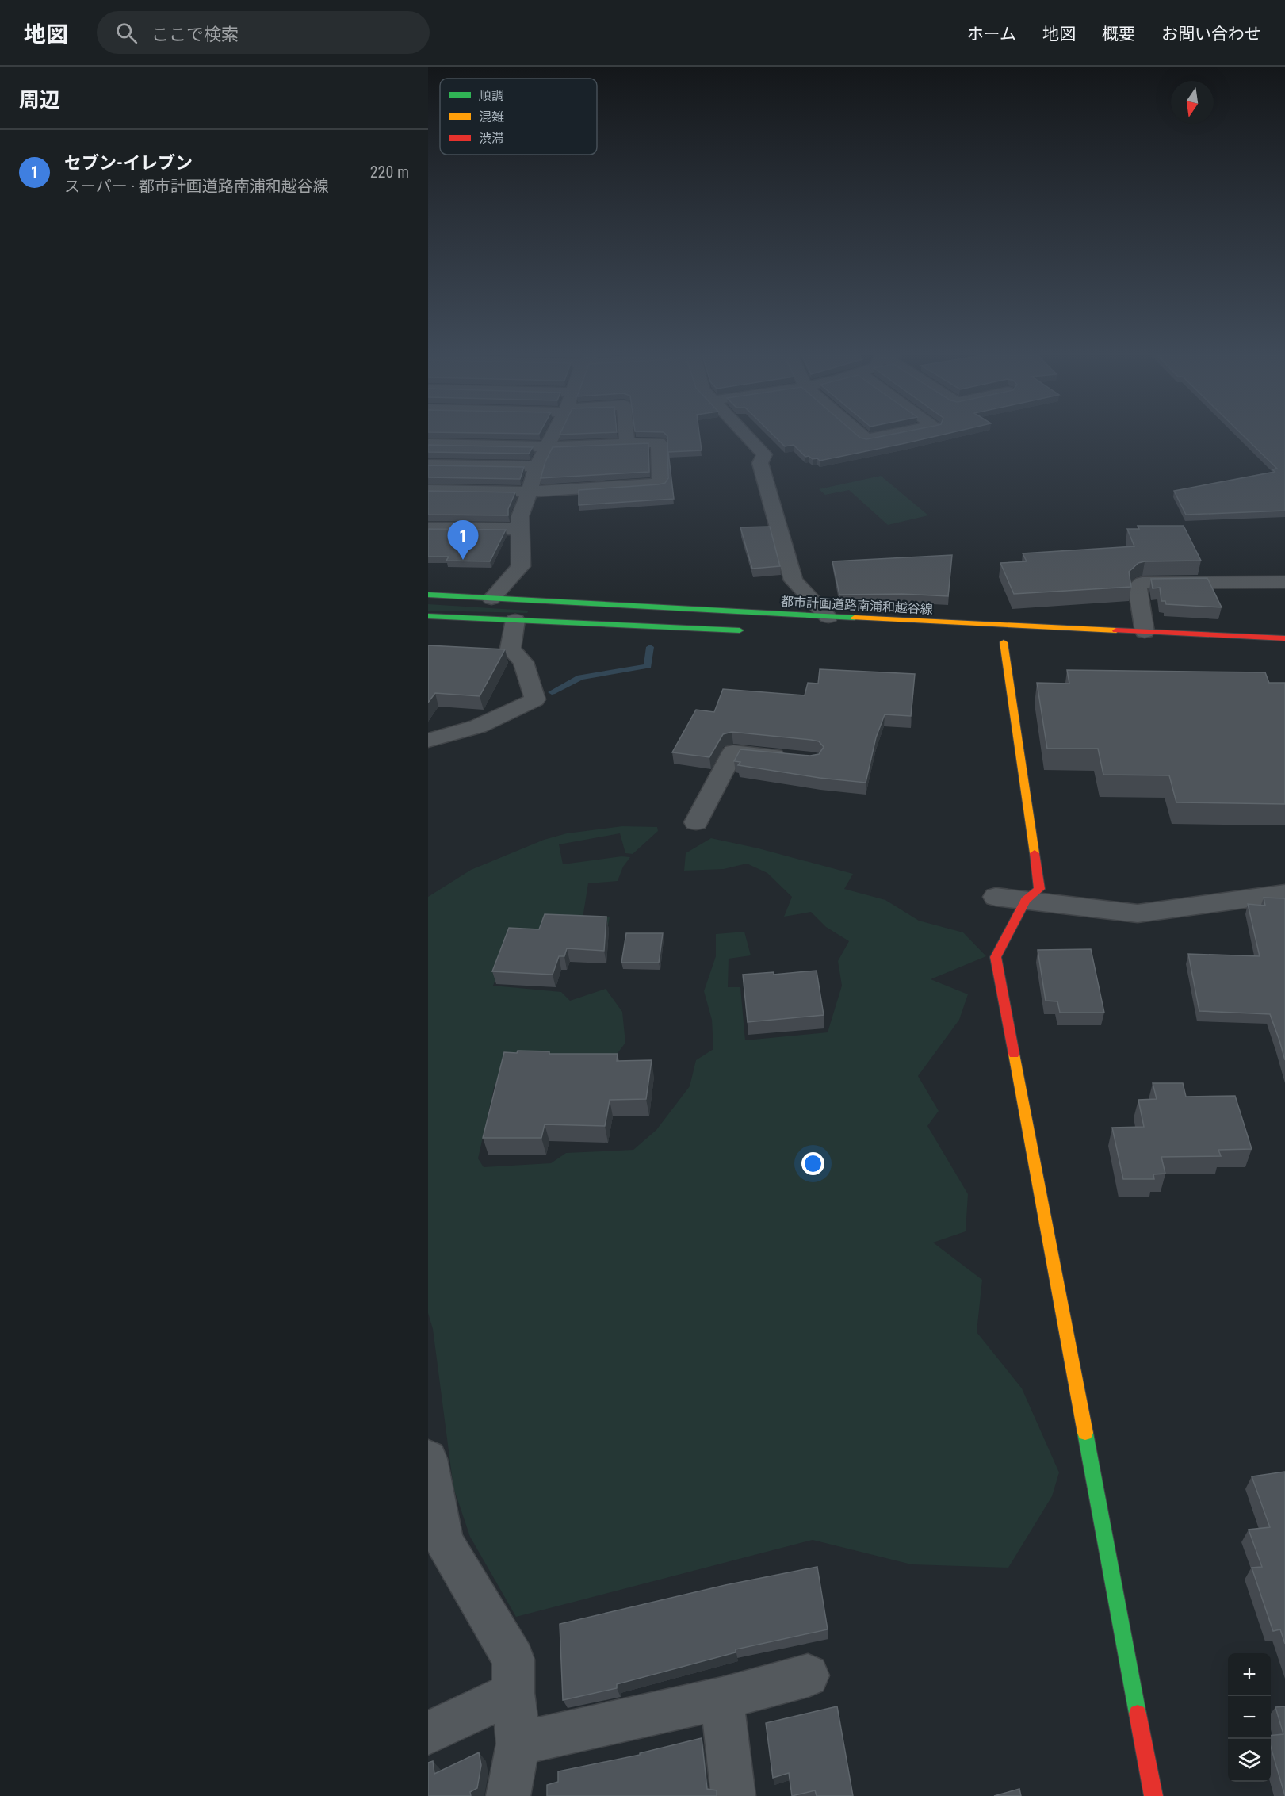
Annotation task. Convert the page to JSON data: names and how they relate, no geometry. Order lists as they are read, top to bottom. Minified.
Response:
{"streets":{"street":["都市計画道路南浦和越谷線"]},"legend":["順調","混雑","渋滞"],"north":"bottom","page":{"header":"地図","search":"ここで検索","nav":["ホーム","地図","概要","お問い合わせ"],"heading":"周辺","list":[{"mark":"1","name":"セブン-イレブン","note":"スーパー · 都市計画道路南浦和越谷線","value":"220 m"}],"pins":"1","map_buttons":["+","−"]}}
